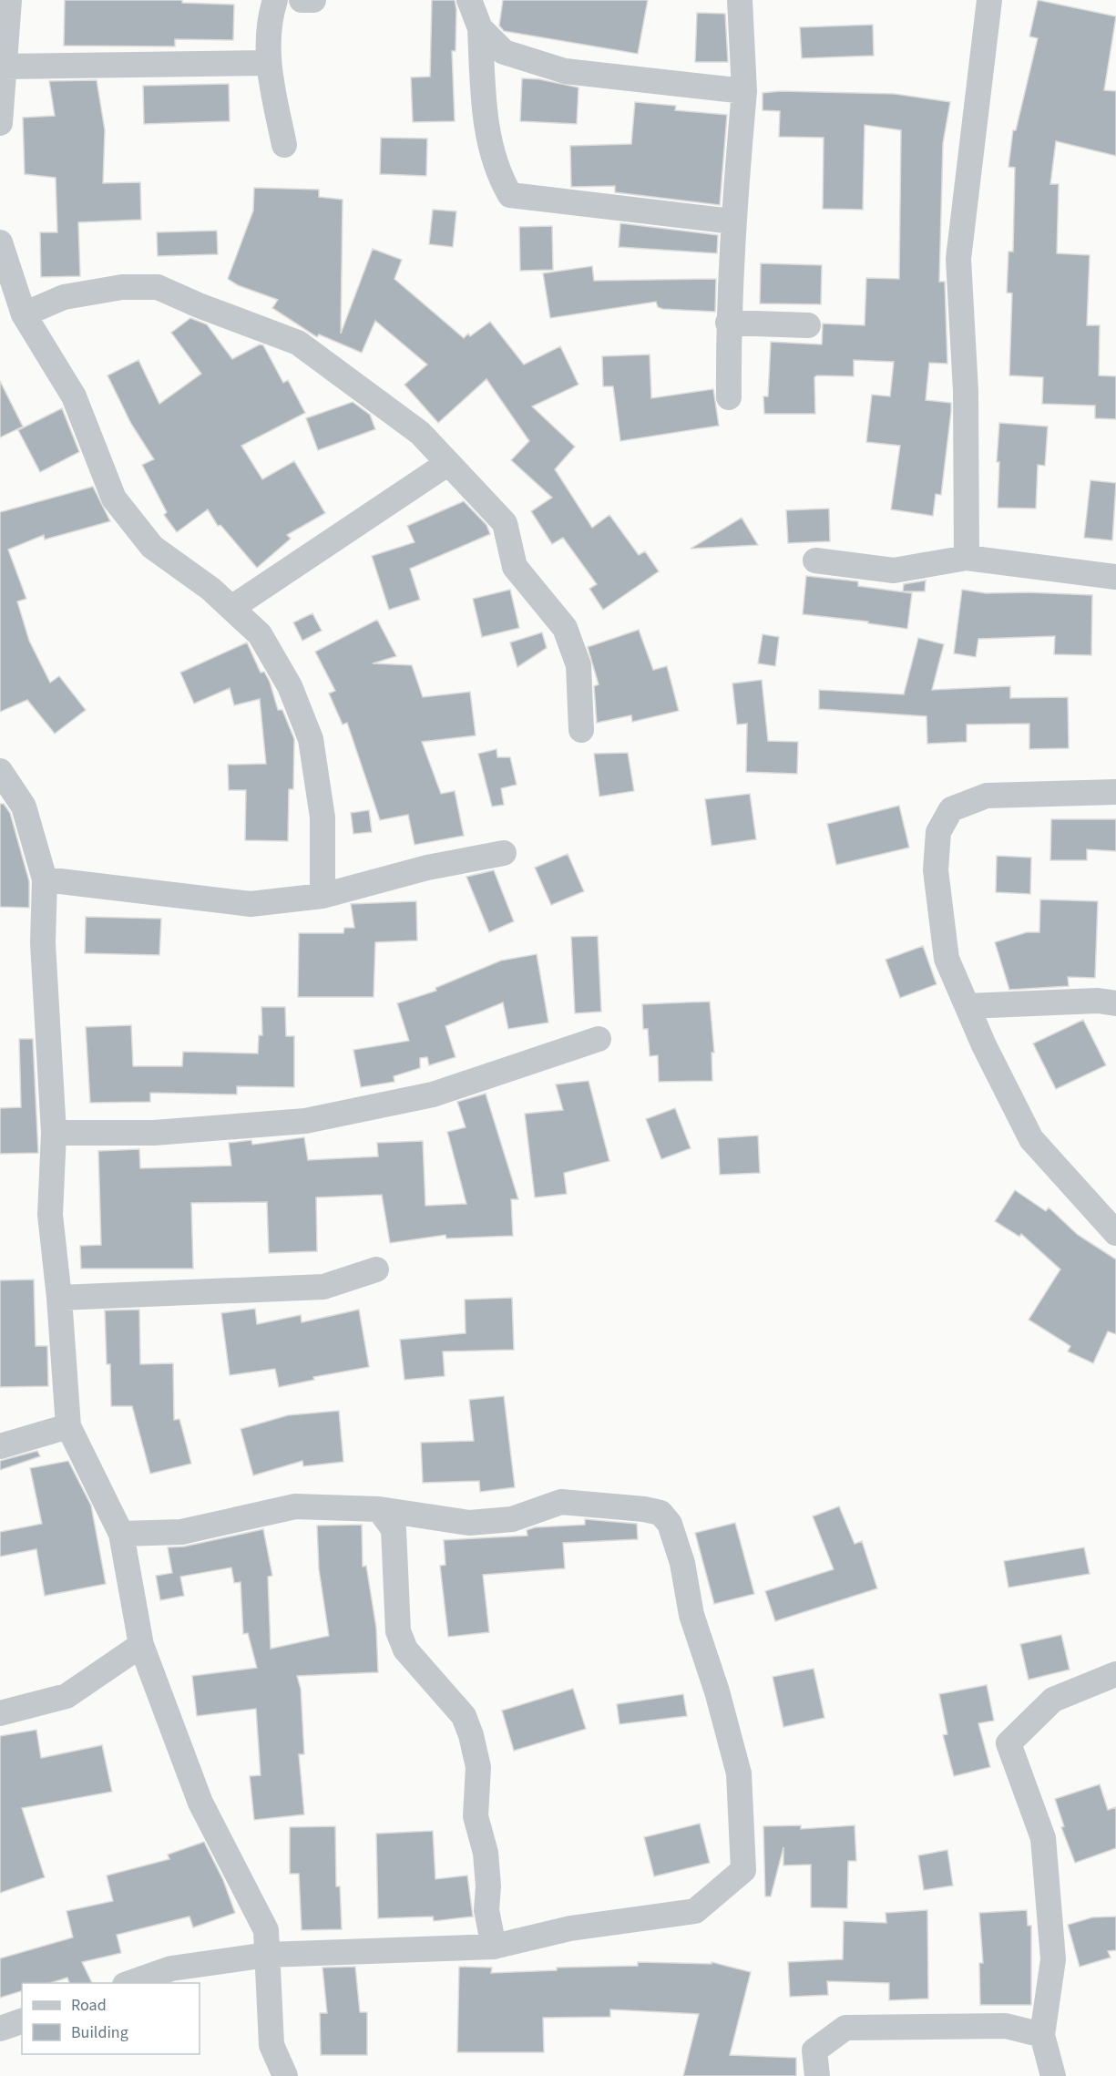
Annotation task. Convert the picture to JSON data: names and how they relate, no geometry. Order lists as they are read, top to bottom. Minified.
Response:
{"legend":["Road","Building"]}
